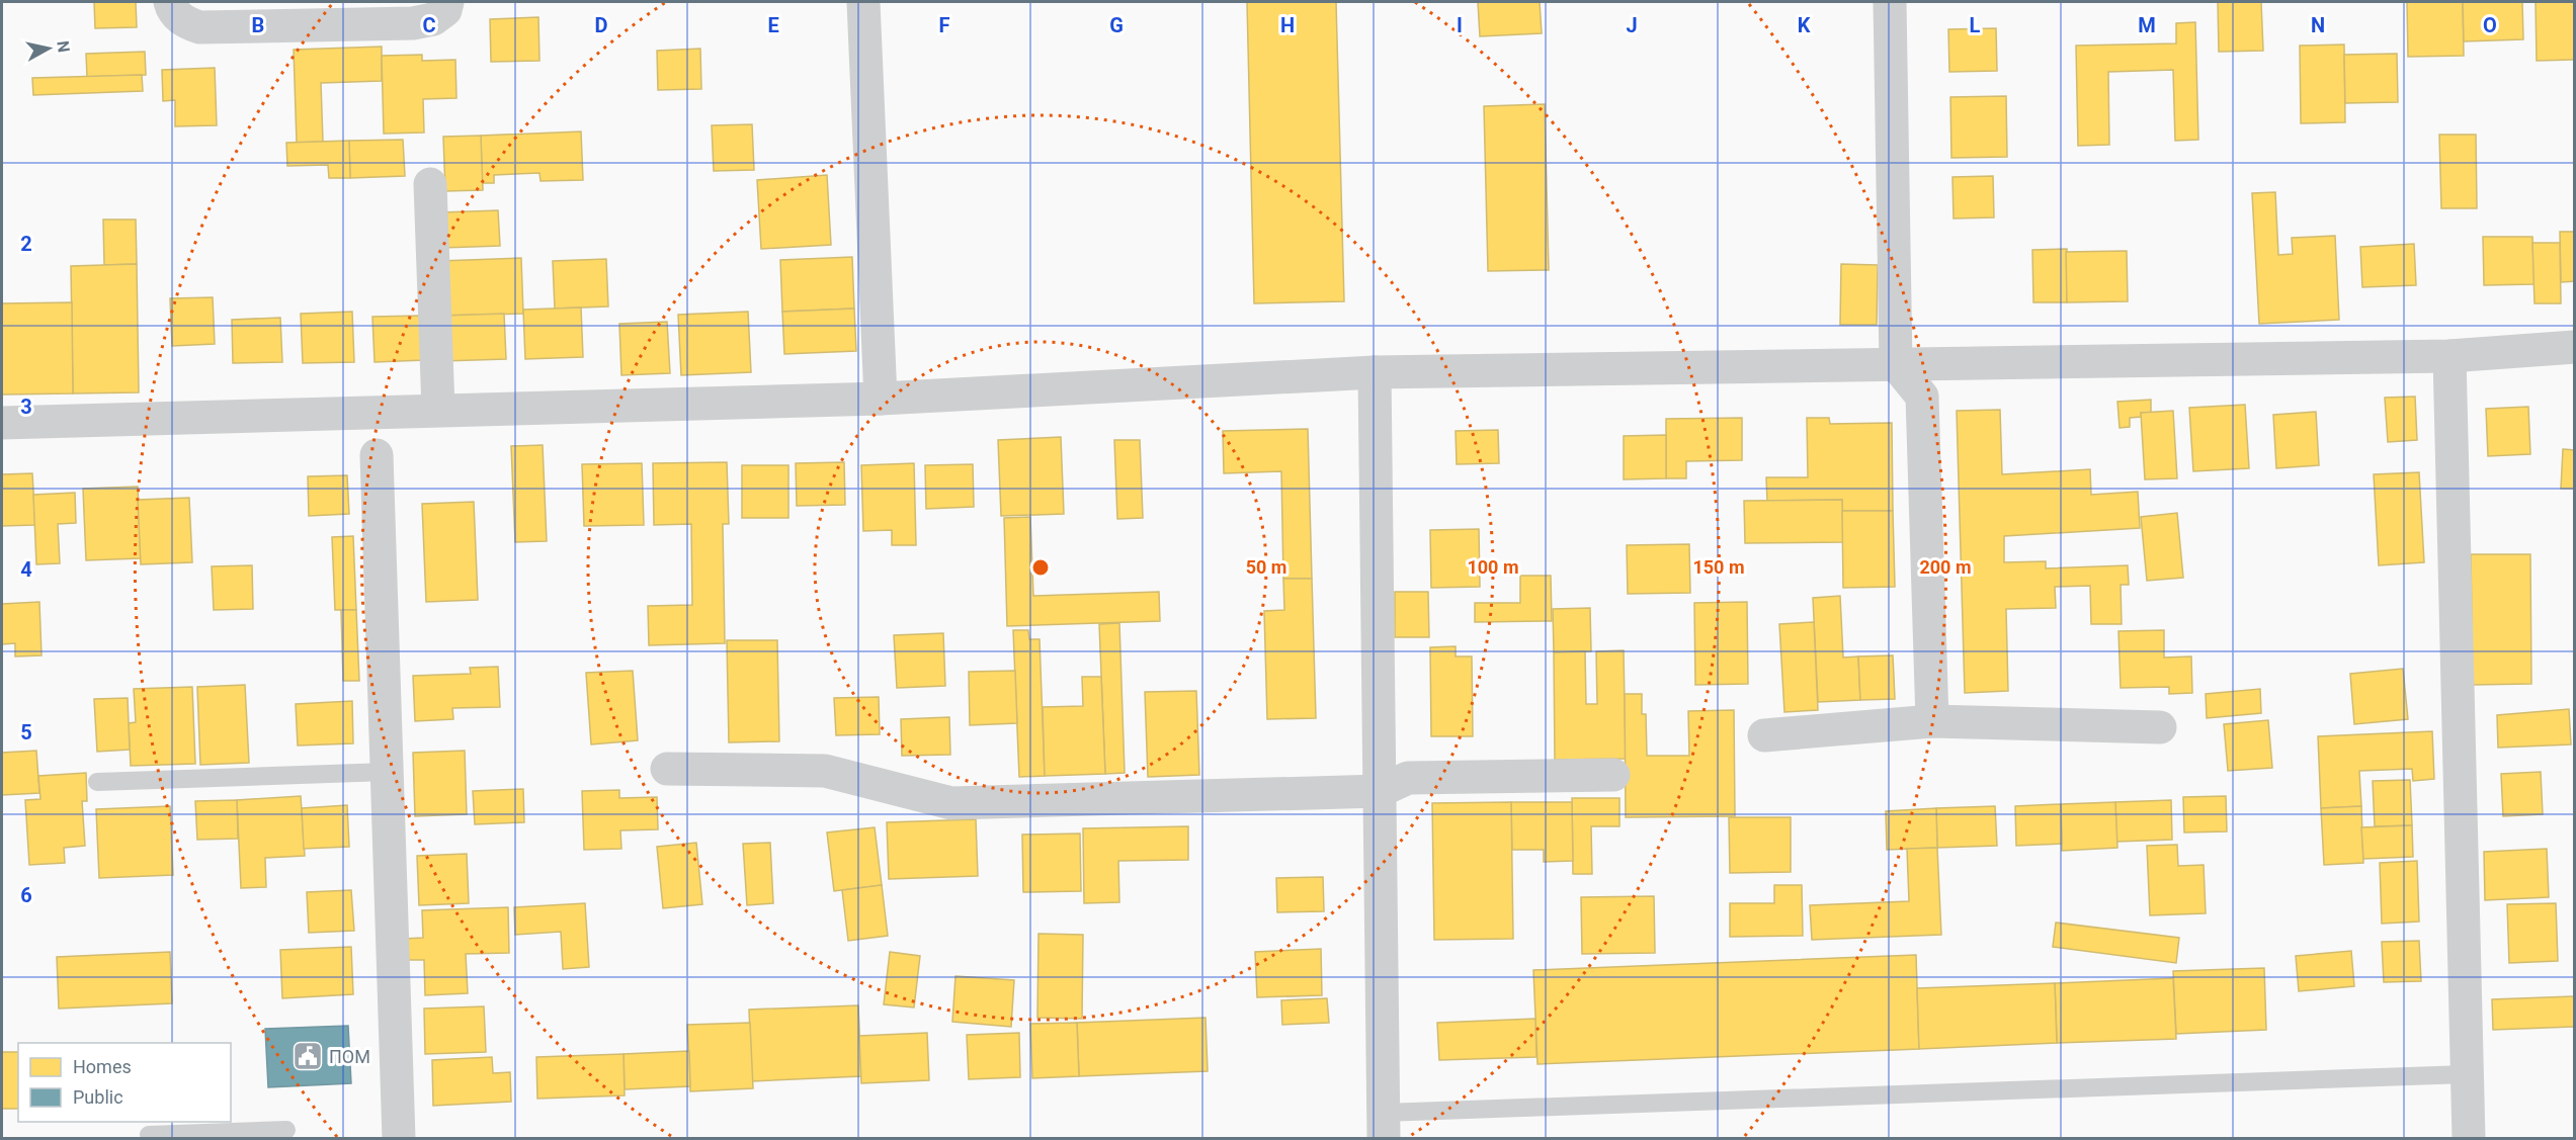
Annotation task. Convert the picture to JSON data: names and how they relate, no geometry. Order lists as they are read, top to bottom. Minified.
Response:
{"places":{"public building":["ПОМ"]},"legend":["Homes","Public"],"north":"right","grid":{"columns":["B","C","D","E","F","G","H","I","J","K","L","M","N","O"],"rows":["2","3","4","5","6"]},"rings":["50 m","100 m","150 m","200 m"]}
